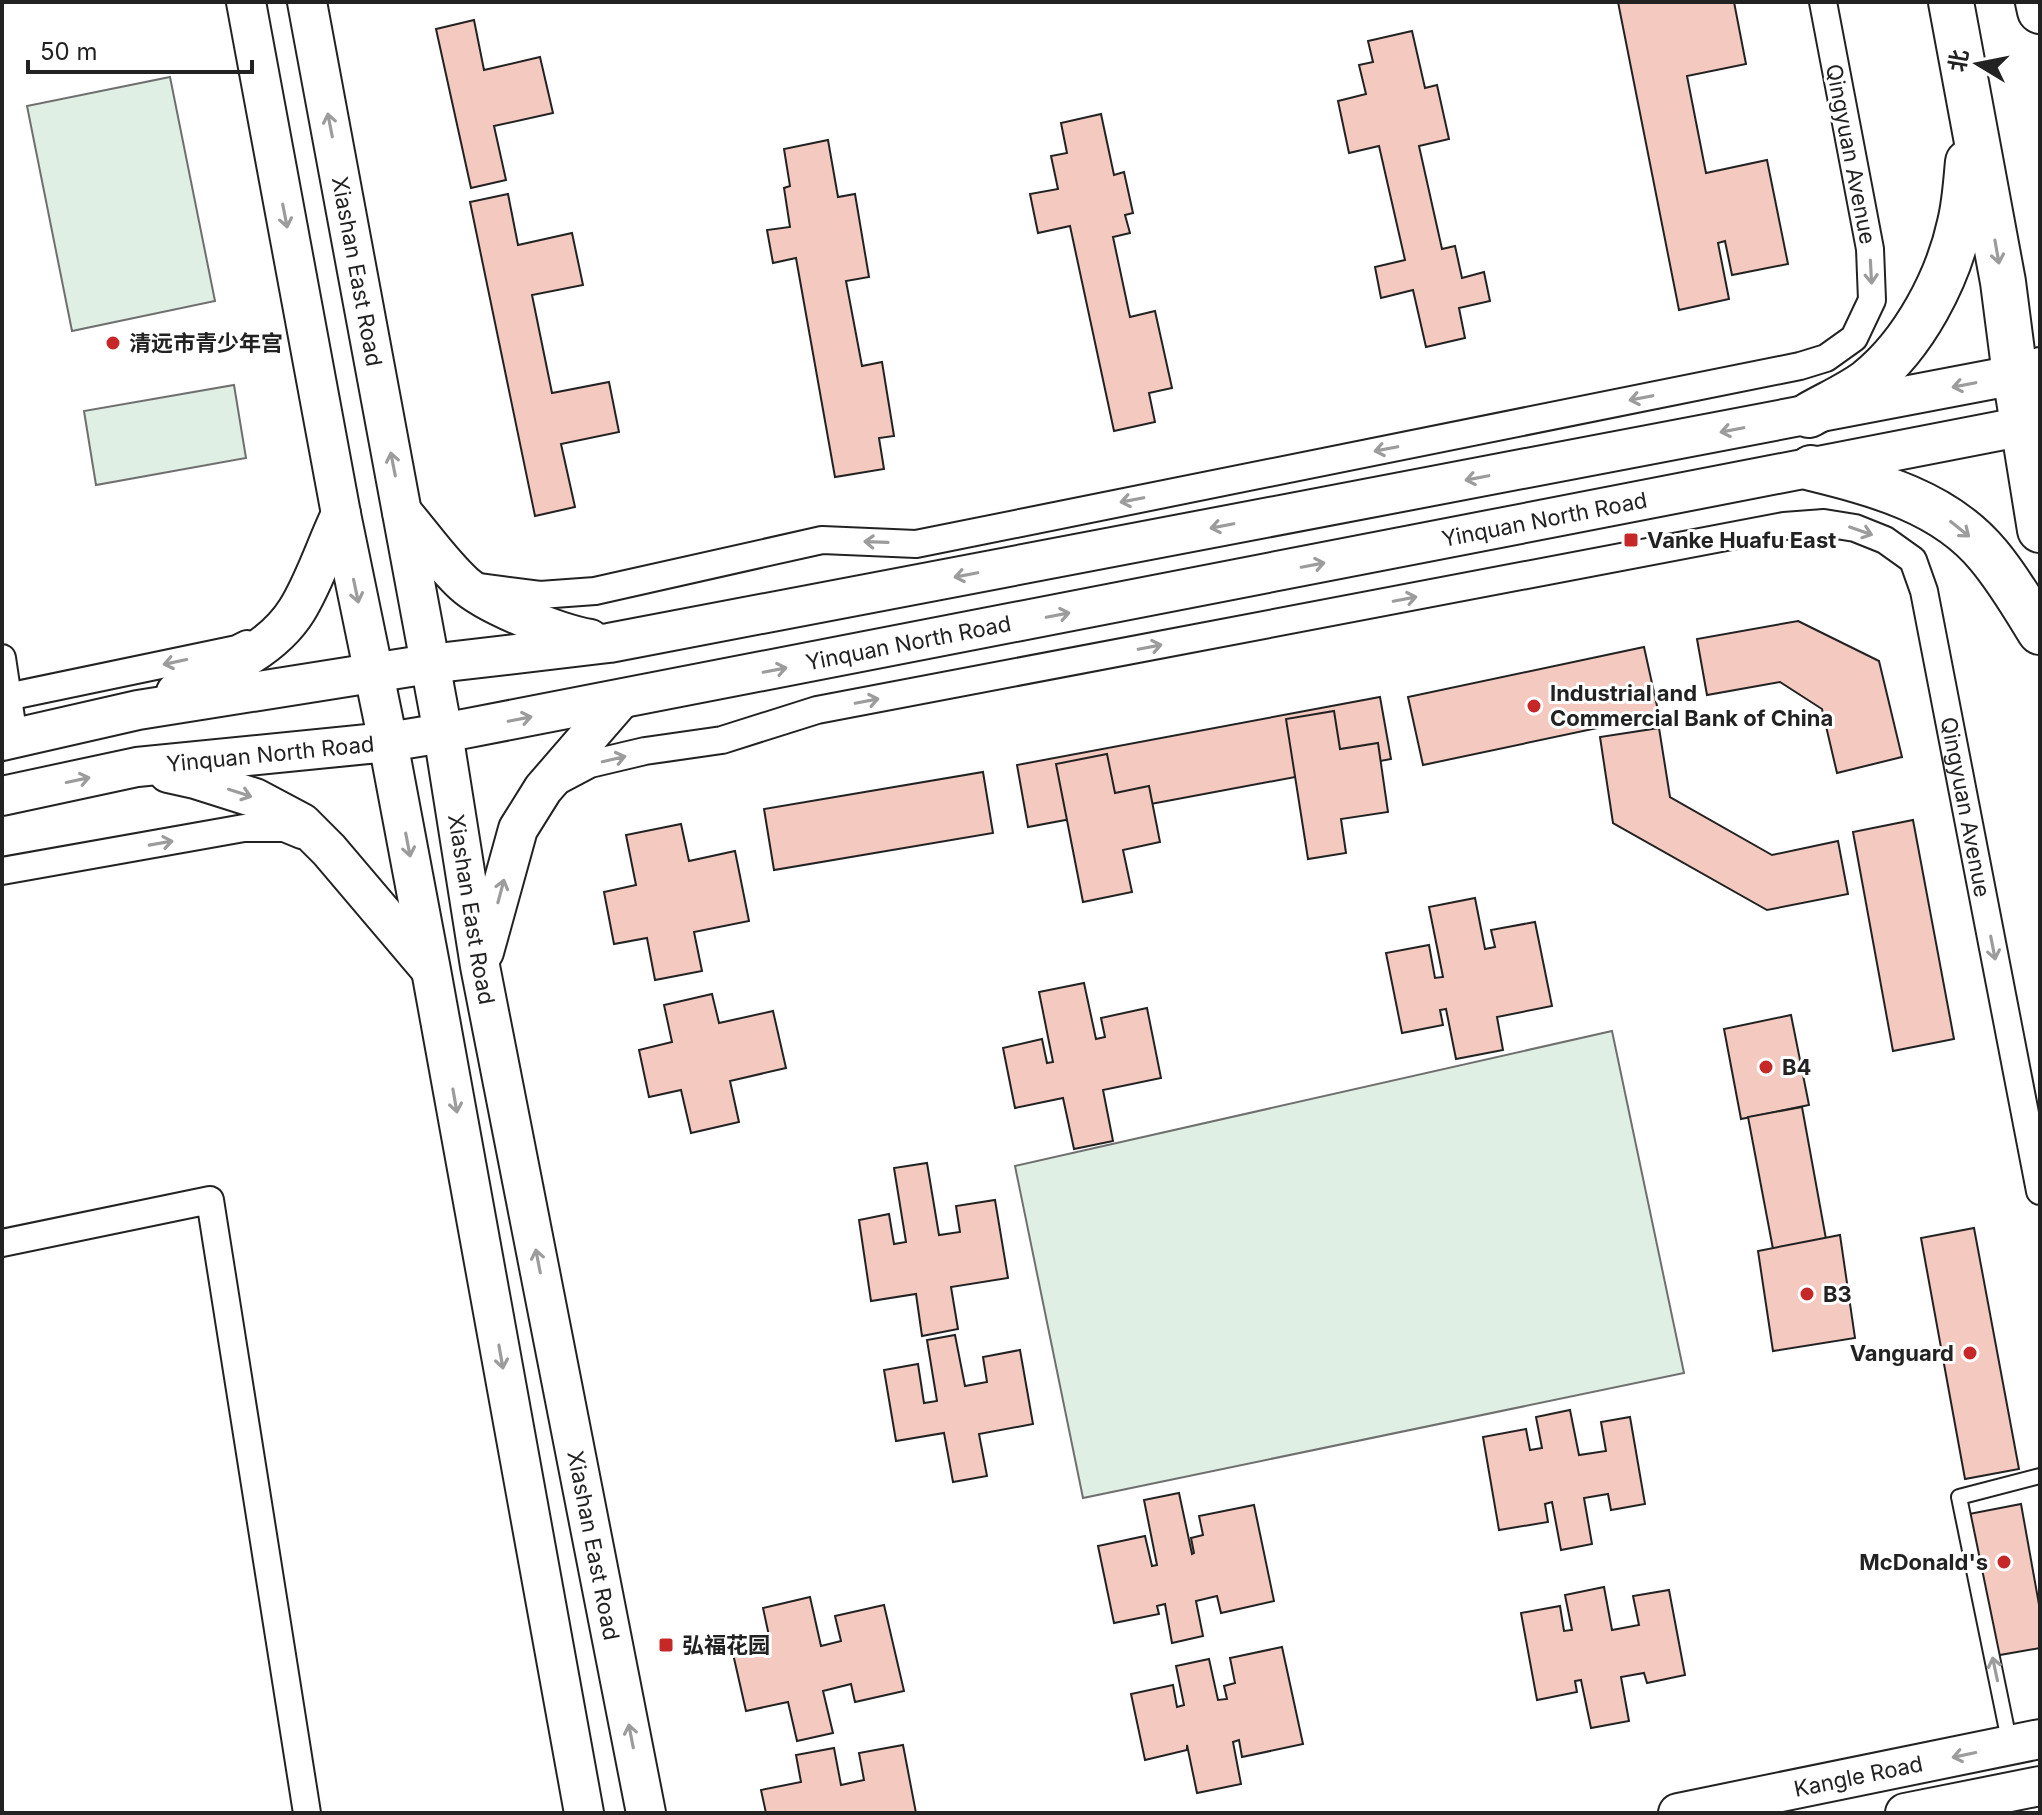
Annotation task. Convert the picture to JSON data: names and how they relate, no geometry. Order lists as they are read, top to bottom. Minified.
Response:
{"streets":{"street":["Qingyuan Avenue","Xiashan East Road","Yinquan North Road","Kangle Road"]},"crossings":[["Xiashan East Road","Yinquan North Road"]],"places":{"other":["清远市青少年宫","Industrial and Commercial Bank of China","B4","B3","Vanguard","McDonald's"],"transit":["Vanke Huafu East","弘福花园"]},"scale_bar":"50 m","north":"left"}
